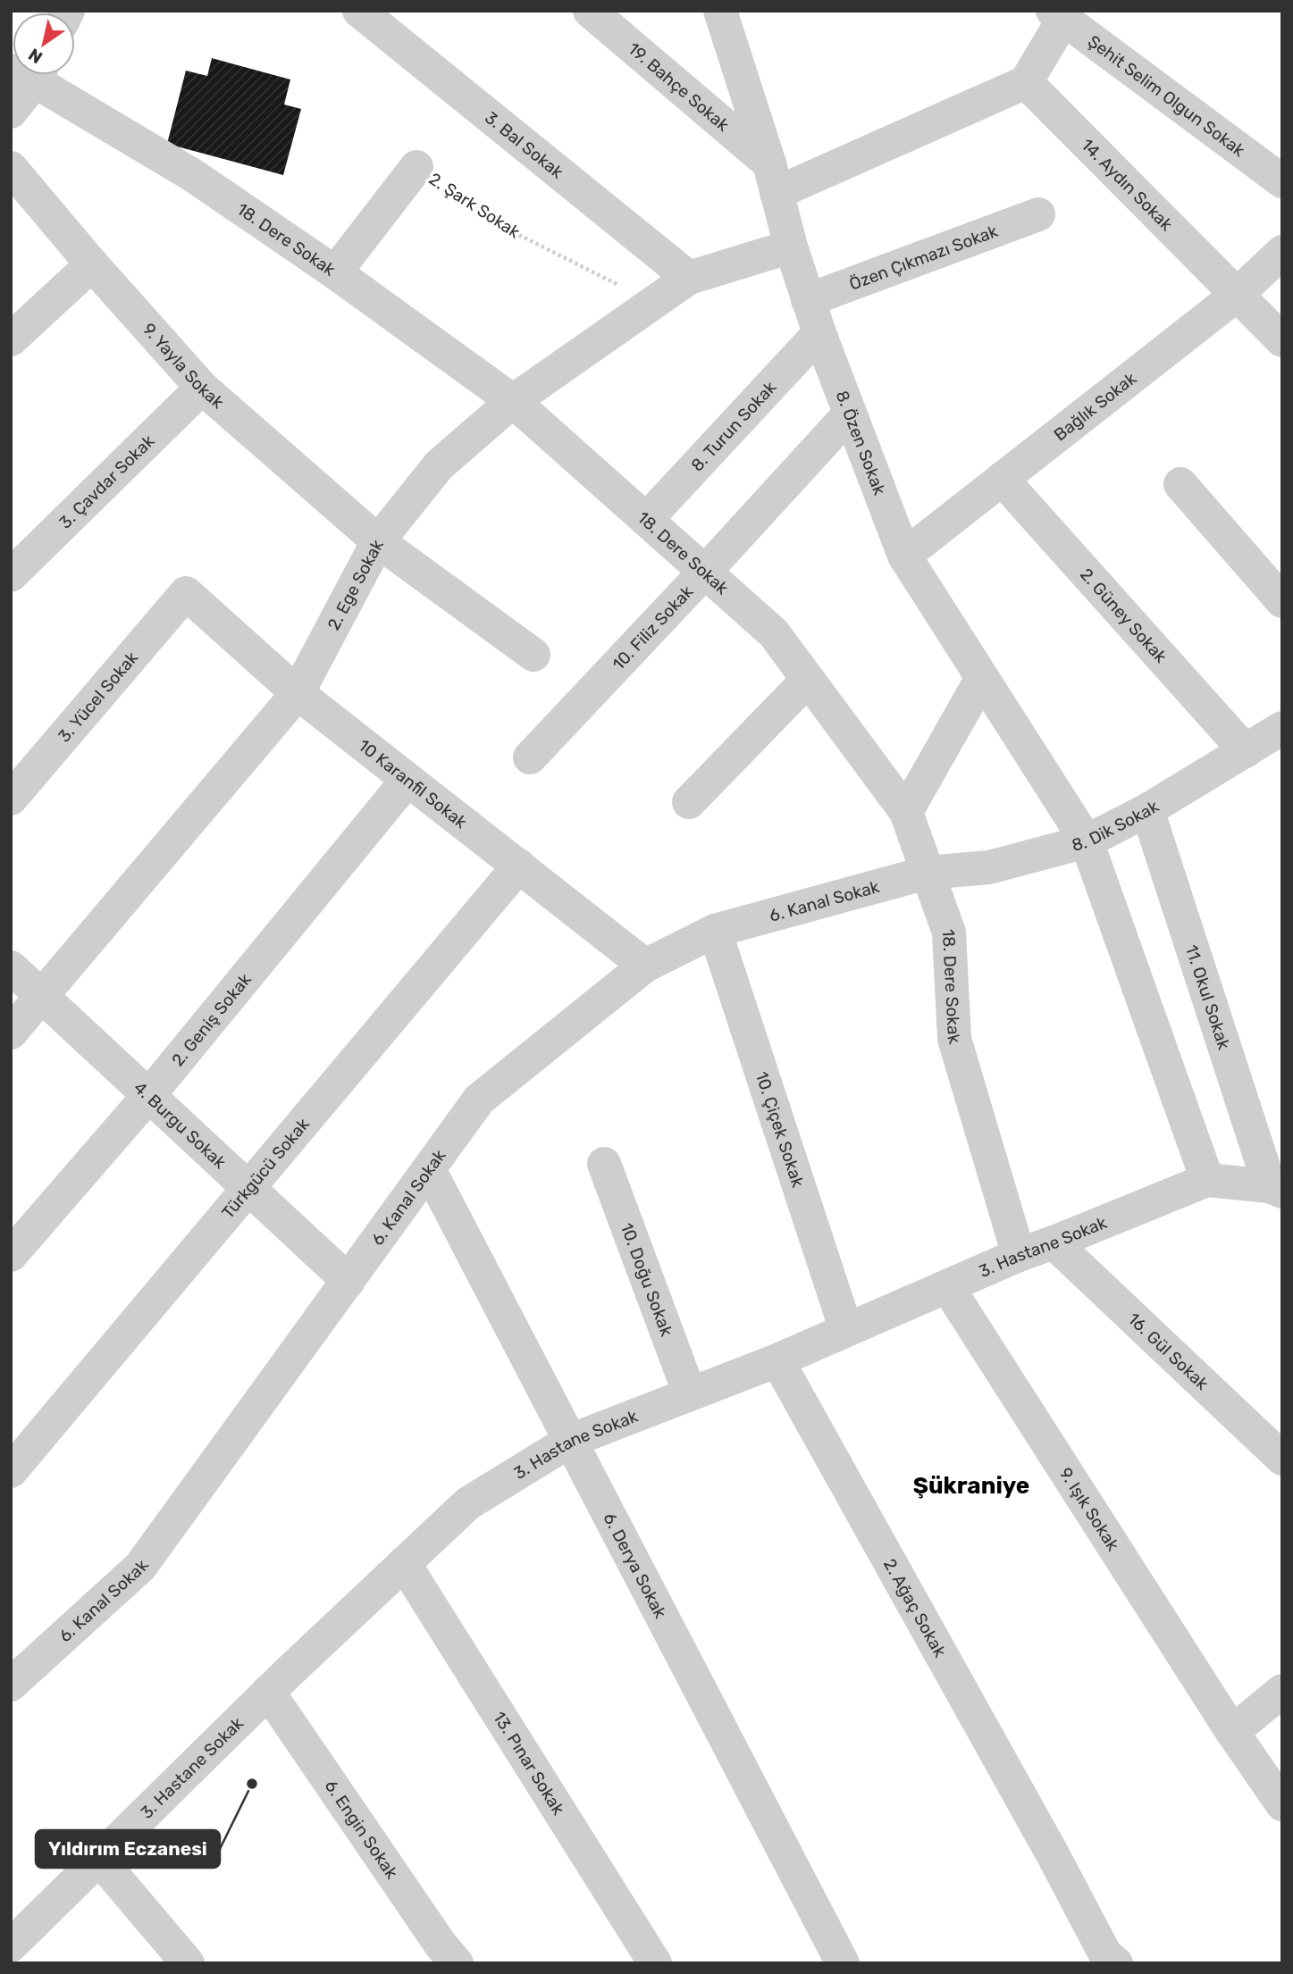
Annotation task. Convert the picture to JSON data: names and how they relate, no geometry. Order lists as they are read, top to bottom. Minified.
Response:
{"streets":{"street":["19. Bahçe Sokak","Şehit Selim Olgun Sokak","3. Bal Sokak","14. Aydın Sokak","2. Şark Sokak","18. Dere Sokak","Özen Çıkmazı Sokak","9. Yayla Sokak","Bağlık Sokak","8. Turun Sokak","8. Özen Sokak","3. Çavdar Sokak","2. Ege Sokak","2. Güney Sokak","10. Filiz Sokak","3. Yücel Sokak","10 Karanfil Sokak","8. Dik Sokak","6. Kanal Sokak","11. Okul Sokak","2. Geniş Sokak","4. Burgu Sokak","10. Çiçek Sokak","Türkgücü Sokak","3. Hastane Sokak","10. Doğu Sokak","16. Gül Sokak","9. Işık Sokak","6. Derya Sokak","2. Ağaç Sokak","13. Pınar Sokak","6. Engin Sokak"]},"crossings":[["19. Bahçe Sokak","8. Özen Sokak"],["3. Bal Sokak","2. Ege Sokak"],["14. Aydın Sokak","Bağlık Sokak"],["2. Şark Sokak","18. Dere Sokak"],["2. Şark Sokak","2. Ege Sokak"],["18. Dere Sokak","8. Turun Sokak"],["18. Dere Sokak","2. Ege Sokak"],["18. Dere Sokak","10. Filiz Sokak"],["18. Dere Sokak","8. Dik Sokak"],["18. Dere Sokak","6. Kanal Sokak"],["18. Dere Sokak","3. Hastane Sokak"],["Özen Çıkmazı Sokak","8. Özen Sokak"],["9. Yayla Sokak","3. Çavdar Sokak"],["9. Yayla Sokak","2. Ege Sokak"],["Bağlık Sokak","8. Özen Sokak"],["Bağlık Sokak","2. Güney Sokak"],["8. Turun Sokak","8. Özen Sokak"],["8. Özen Sokak","2. Ege Sokak"],["8. Özen Sokak","10. Filiz Sokak"],["8. Özen Sokak","8. Dik Sokak"],["2. Ege Sokak","10 Karanfil Sokak"],["2. Ege Sokak","4. Burgu Sokak"],["2. Güney Sokak","8. Dik Sokak"],["3. Yücel Sokak","10 Karanfil Sokak"],["10 Karanfil Sokak","6. Kanal Sokak"],["10 Karanfil Sokak","2. Geniş Sokak"],["10 Karanfil Sokak","Türkgücü Sokak"],["8. Dik Sokak","6. Kanal Sokak"],["8. Dik Sokak","11. Okul Sokak"],["6. Kanal Sokak","4. Burgu Sokak"],["6. Kanal Sokak","10. Çiçek Sokak"],["6. Kanal Sokak","6. Derya Sokak"],["11. Okul Sokak","3. Hastane Sokak"],["2. Geniş Sokak","4. Burgu Sokak"],["4. Burgu Sokak","Türkgücü Sokak"],["10. Çiçek Sokak","3. Hastane Sokak"],["3. Hastane Sokak","10. Doğu Sokak"],["3. Hastane Sokak","16. Gül Sokak"],["3. Hastane Sokak","9. Işık Sokak"],["3. Hastane Sokak","6. Derya Sokak"],["3. Hastane Sokak","2. Ağaç Sokak"],["3. Hastane Sokak","13. Pınar Sokak"],["3. Hastane Sokak","6. Engin Sokak"]],"districts":["Şükraniye"],"places":["Yıldırım Eczanesi"],"north":"bottom left"}
